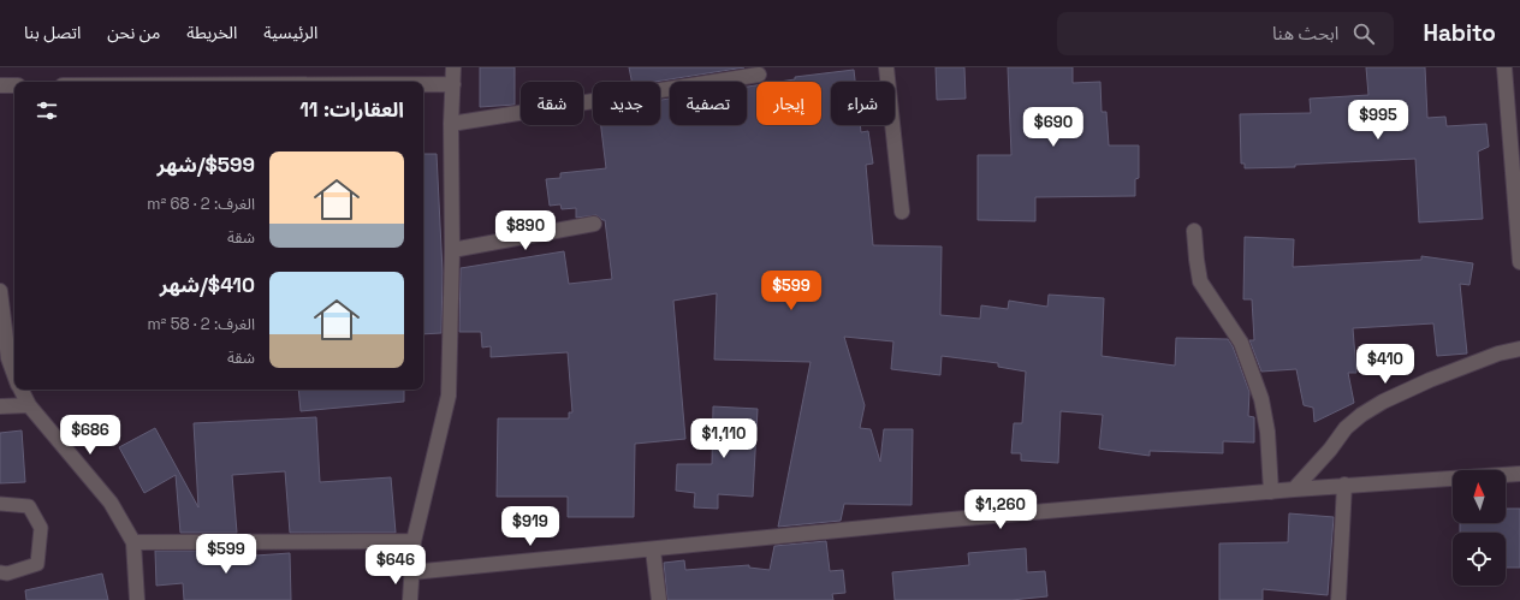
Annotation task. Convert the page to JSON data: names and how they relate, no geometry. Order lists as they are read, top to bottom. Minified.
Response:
{"north":"top","page":{"header":"Habito","search":"ابحث هنا","nav":["الرئيسية","الخريطة","من نحن","اتصل بنا"],"chip":["شراء","إيجار","تصفية","جديد","شقة"],"heading":"العقارات: 11","price":["$995","$690","$890","$599","$410","$686","$1,110","$1,260","$919","$599","$646"],"list":[{"name":"$599/شهر","note":"الغرف: 2 · 68 m² · شقة"},{"name":"$410/شهر","note":"الغرف: 2 · 58 m² · شقة"}]}}
